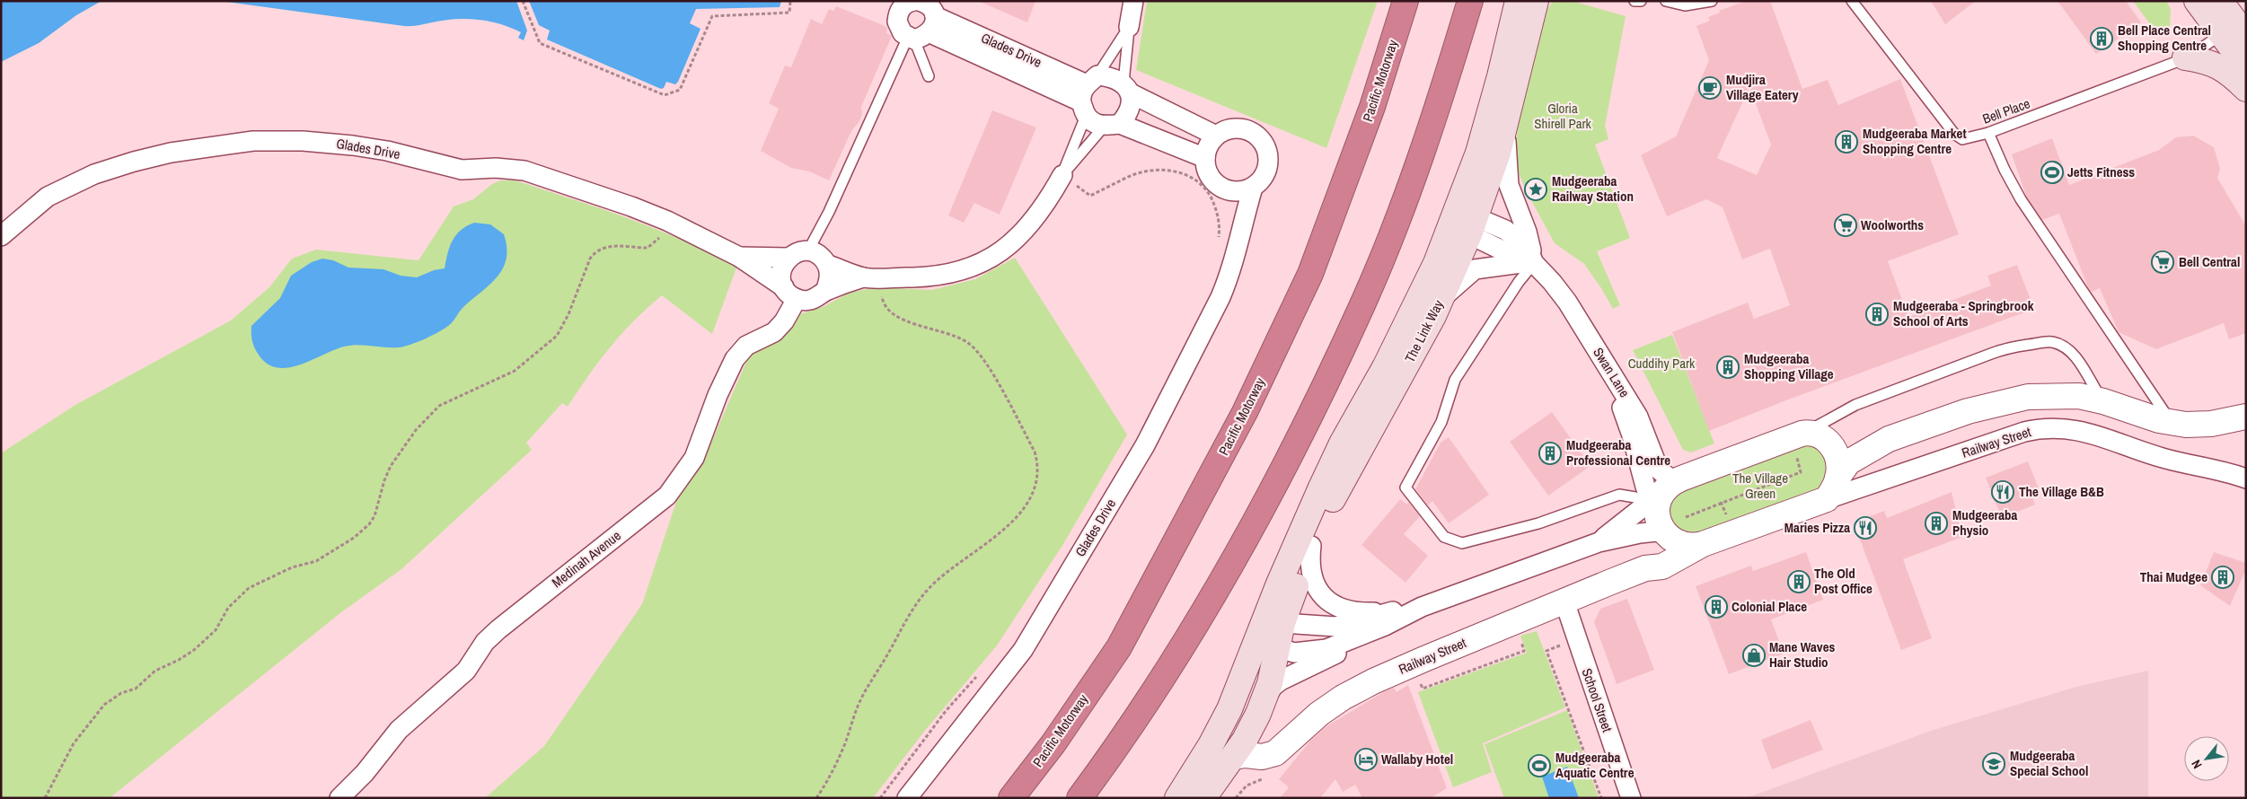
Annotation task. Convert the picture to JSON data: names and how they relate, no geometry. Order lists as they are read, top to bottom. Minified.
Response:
{"streets":{"highway":["Pacific Motorway"],"main road":["The Link Way"],"street":["Glades Drive","Swan Lane","Railway Street","Medinah Avenue","School Street"],"lane":["Bell Place"]},"crossings":[["Glades Drive","Medinah Avenue"],["The Link Way","Swan Lane"],["Swan Lane","Railway Street"],["Railway Street","School Street"]],"parks":["Gloria Shirell Park","Cuddihy Park","The Village Green"],"places":{"building":["Bell Place Central Shopping Centre","Mudgeeraba Market Shopping Centre","Mudgeeraba - Springbrook School of Arts","Mudgeeraba Shopping Village","Mudgeeraba Professional Centre","Mudgeeraba Physio","Thai Mudgee","The Old Post Office","Colonial Place"],"cafe":["Mudjira Village Eatery"],"sports":["Jetts Fitness","Mudgeeraba Aquatic Centre"],"place":["Mudgeeraba Railway Station"],"supermarket":["Woolworths","Bell Central"],"restaurant":["The Village B&B","Maries Pizza"],"shop":["Mane Waves Hair Studio"],"hotel":["Wallaby Hotel"],"school or university":["Mudgeeraba Special School"]},"north":"bottom left"}
